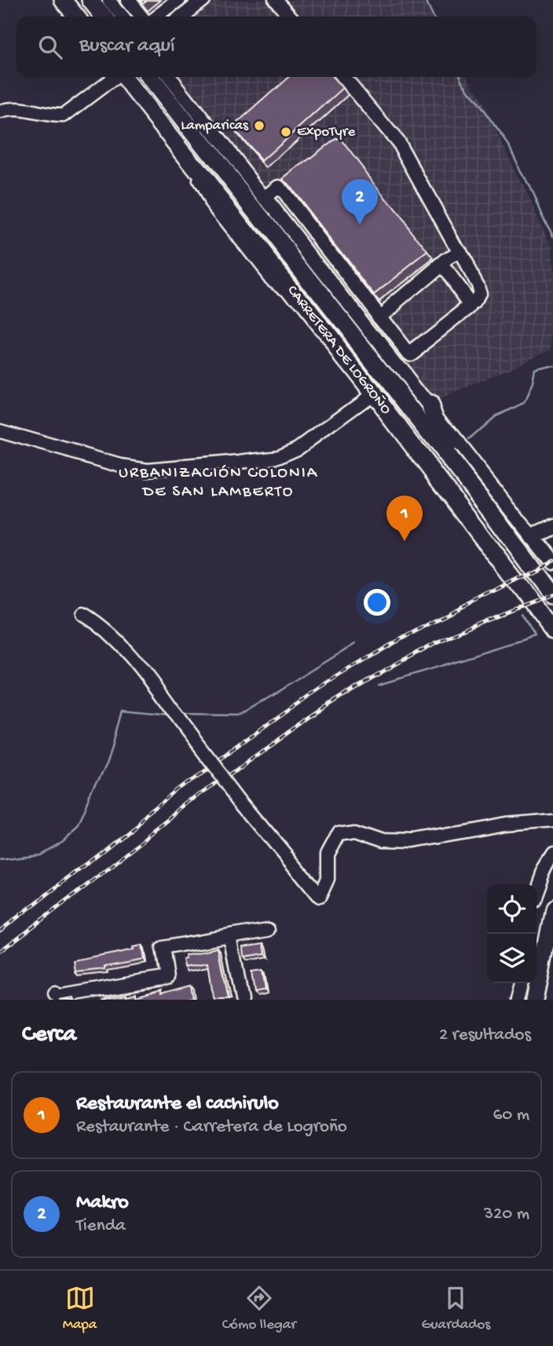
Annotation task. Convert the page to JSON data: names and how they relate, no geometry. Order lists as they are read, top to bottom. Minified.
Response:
{"streets":{"highway":["CARRETERA DE LOGROÑO"]},"districts":["URBANIZACIÓN COLONIA DE SAN LAMBERTO"],"places":["Lamparicas","ExpoTyre"],"page":{"search":"Buscar aquí","pins":["2","1"],"heading":["Cerca","2 resultados"],"list":[{"mark":"1","name":"Restaurante el cachirulo","note":"Restaurante · Carretera de Logroño","value":"60 m"},{"mark":"2","name":"Makro","note":"Tienda","value":"320 m"}],"nav":["Mapa","Cómo llegar","Guardados"]}}
